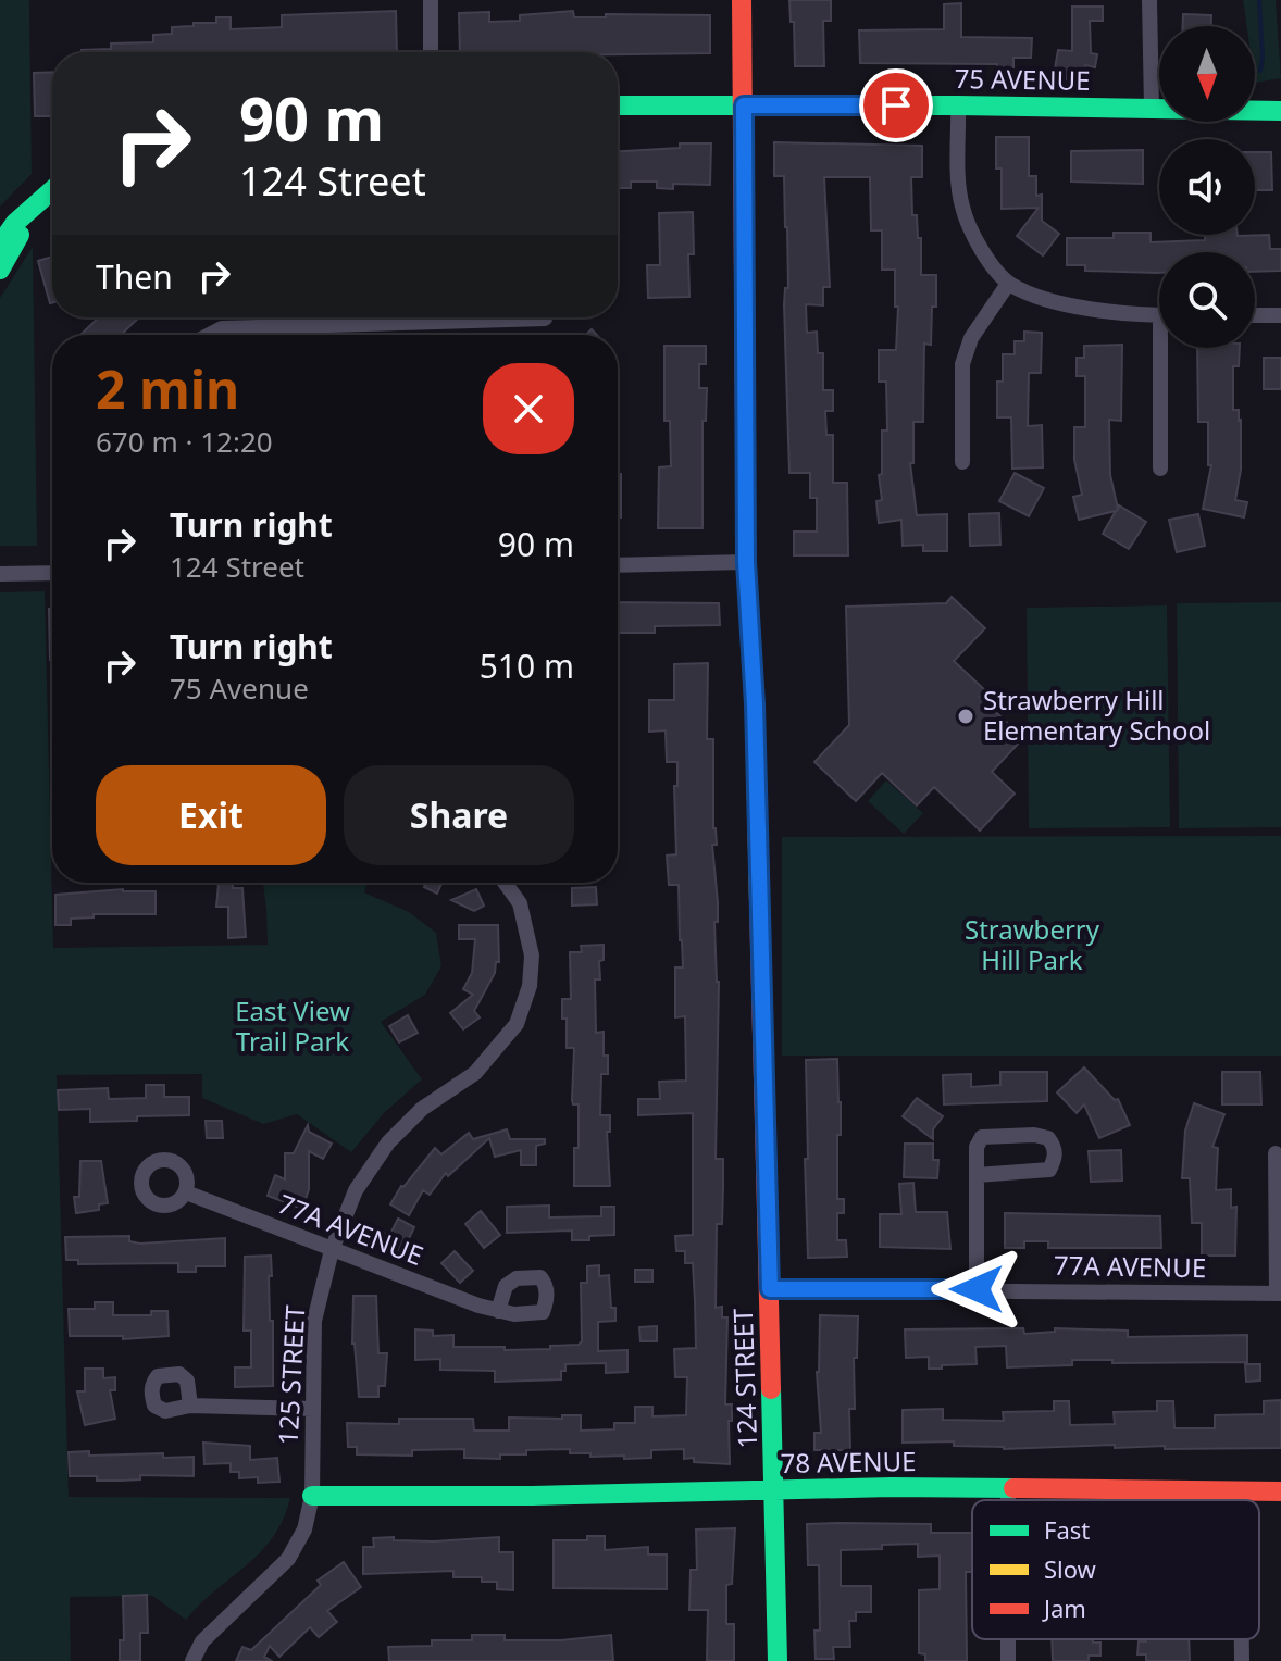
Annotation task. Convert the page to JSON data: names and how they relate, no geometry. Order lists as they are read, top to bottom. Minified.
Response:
{"streets":{"street":["75 AVENUE","77A AVENUE","125 STREET","124 STREET","78 AVENUE"]},"crossings":[["75 AVENUE","124 STREET"],["77A AVENUE","125 STREET"],["77A AVENUE","124 STREET"],["125 STREET","78 AVENUE"],["124 STREET","78 AVENUE"]],"parks":["Strawberry Hill Park","East View Trail Park"],"places":["Strawberry Hill Elementary School"],"legend":["Fast","Slow","Jam"],"north":"bottom","page":{"turn":["90 m","124 Street"],"then":"Then","heading":["2 min","670 m · 12:20"],"list":[{"name":"Turn right","note":"124 Street","value":"90 m"},{"name":"Turn right","note":"75 Avenue","value":"510 m"}],"buttons":["Exit","Share"]}}
